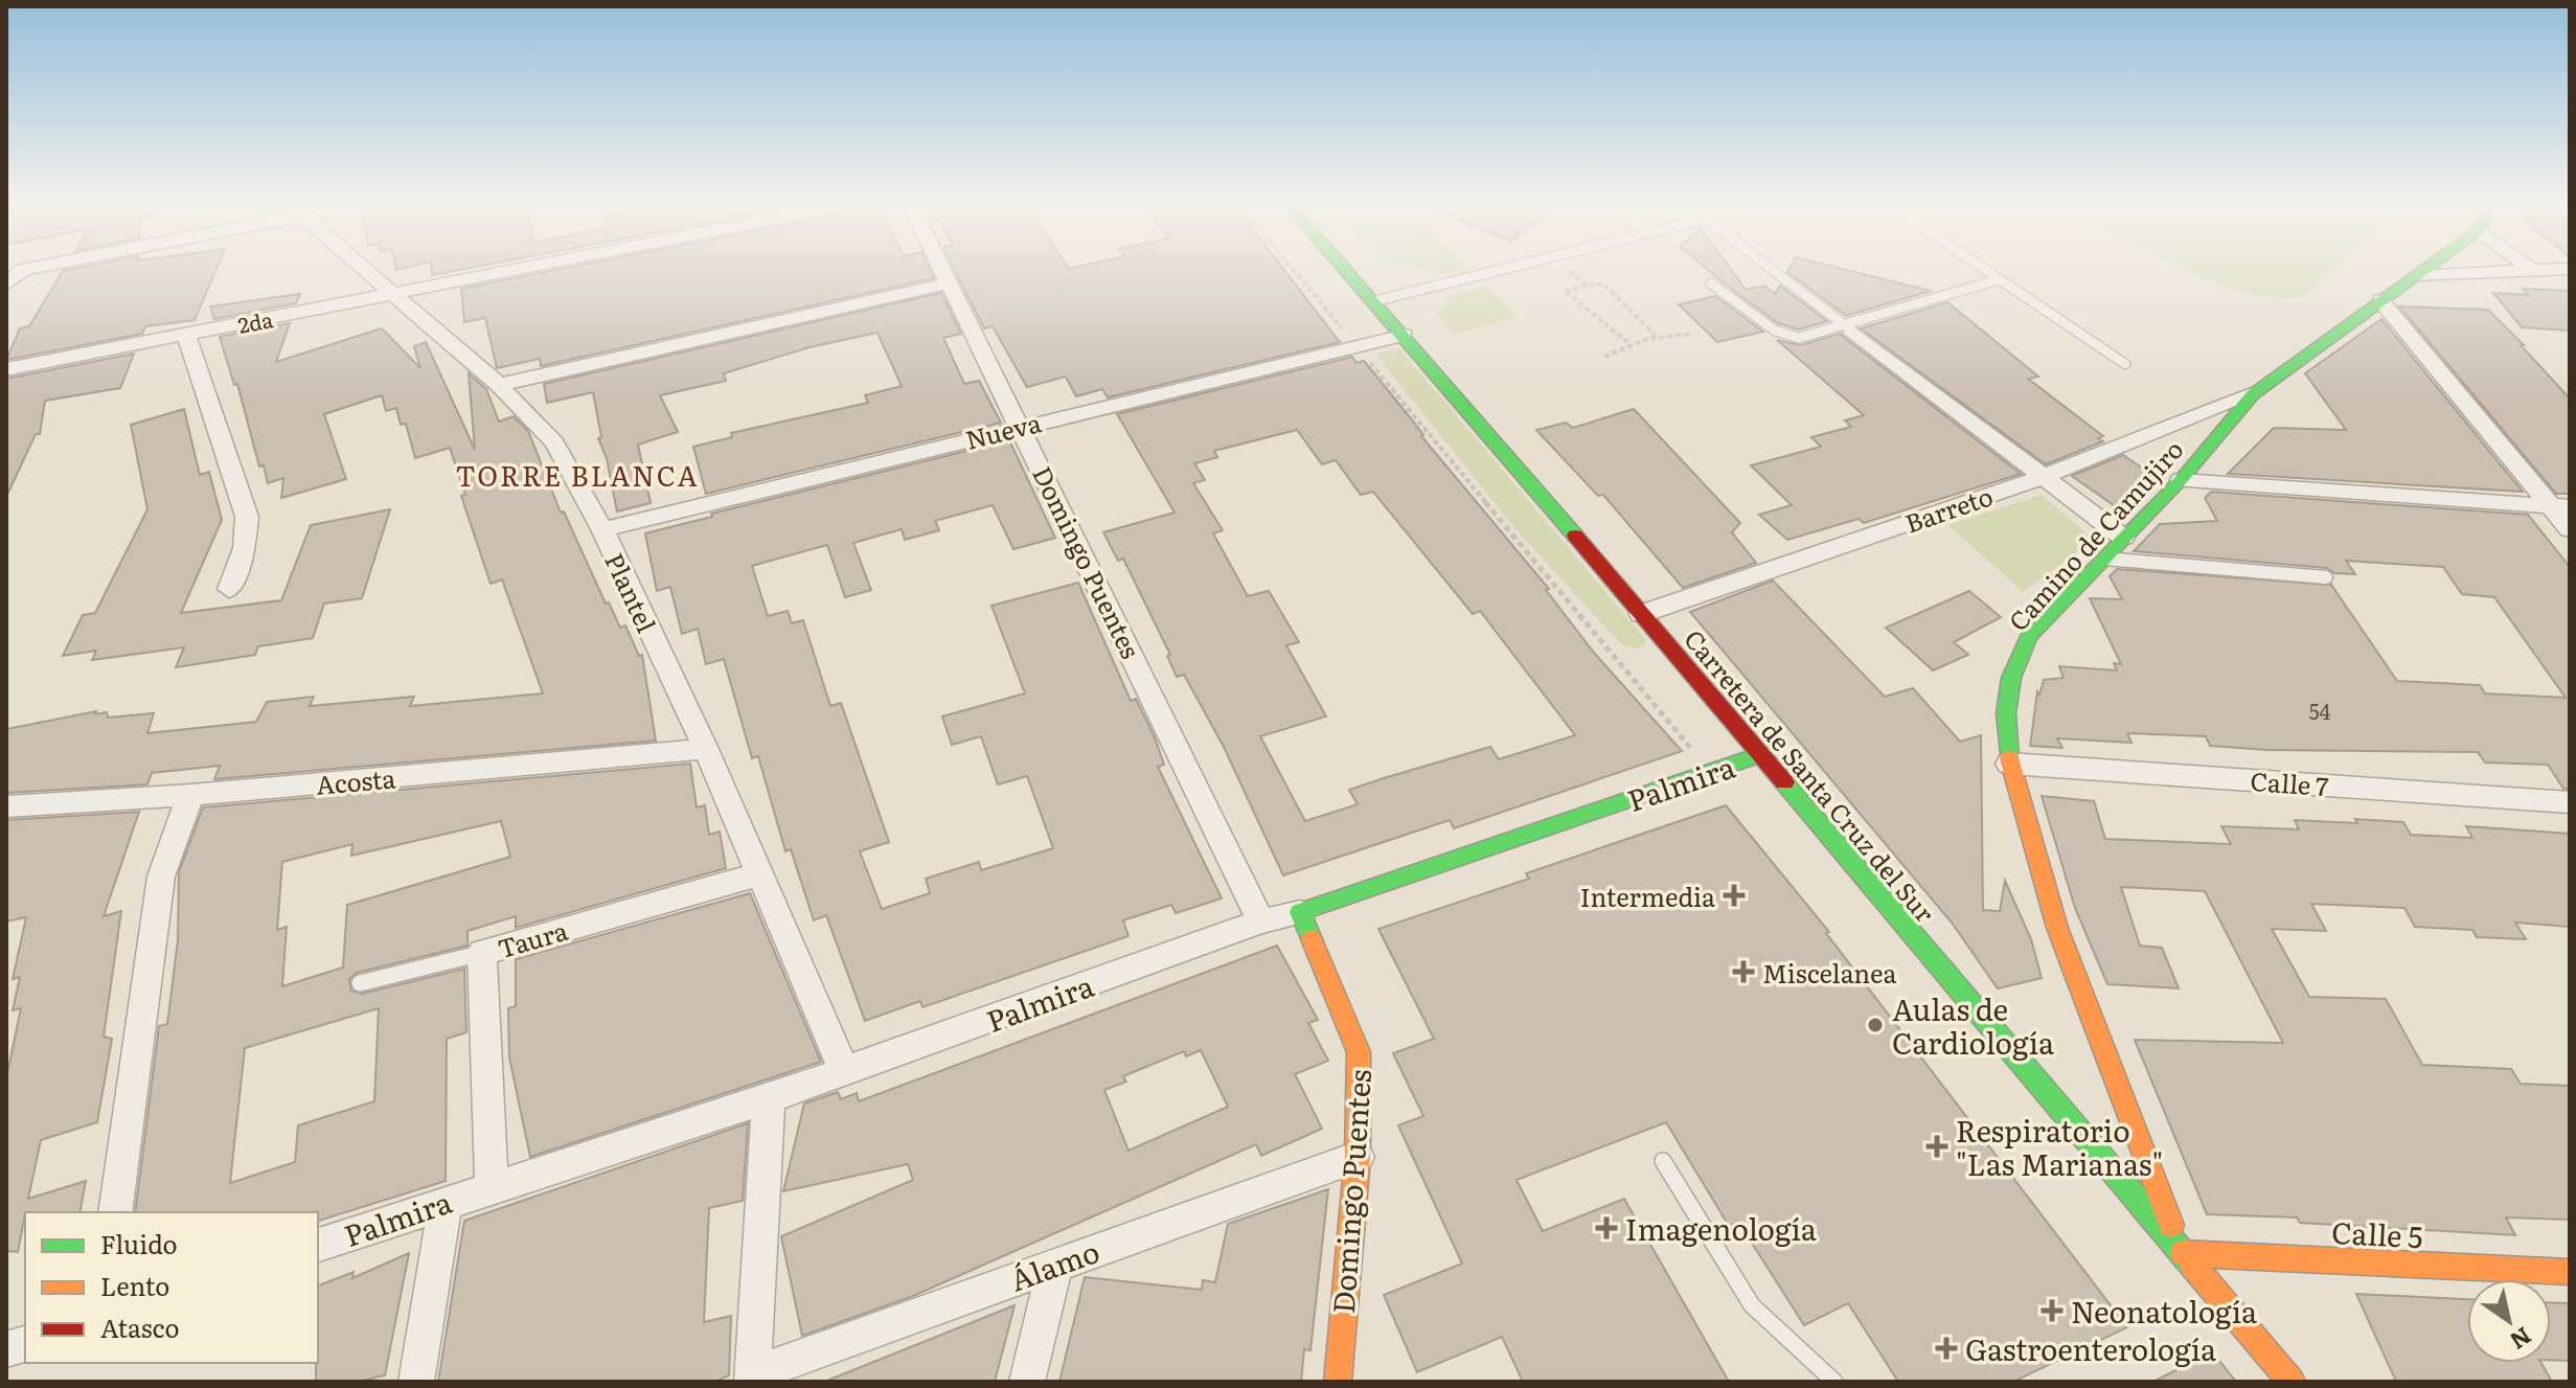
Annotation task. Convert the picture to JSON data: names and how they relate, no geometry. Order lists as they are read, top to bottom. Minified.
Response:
{"streets":{"street":["2da","Nueva","Barreto","Camino de Camujiro","Domingo Puentes","Plantel","Carretera de Santa Cruz del Sur","Acosta","Palmira","Calle 7","Taura","Calle 5","Álamo"]},"crossings":[["2da","Plantel"],["Nueva","Domingo Puentes"],["Nueva","Plantel"],["Nueva","Carretera de Santa Cruz del Sur"],["Barreto","Camino de Camujiro"],["Barreto","Carretera de Santa Cruz del Sur"],["Camino de Camujiro","Carretera de Santa Cruz del Sur"],["Camino de Camujiro","Calle 7"],["Camino de Camujiro","Calle 5"],["Domingo Puentes","Palmira"],["Domingo Puentes","Álamo"],["Plantel","Acosta"],["Plantel","Palmira"],["Plantel","Taura"],["Carretera de Santa Cruz del Sur","Palmira"],["Carretera de Santa Cruz del Sur","Calle 5"],["Palmira","Taura"]],"districts":["TORRE BLANCA"],"places":{"health":["Intermedia","Miscelanea","Respiratorio \"Las Marianas\"","Imagenología","Neonatología","Gastroenterología"],"other":["Aulas de Cardiología"]},"house_numbers":["54"],"legend":["Fluido","Lento","Atasco"],"north":"bottom right"}
